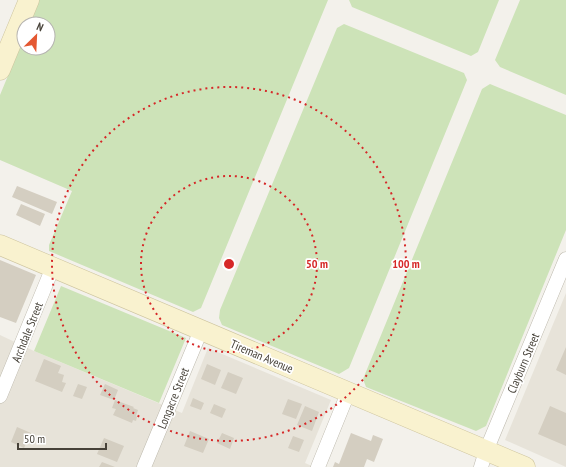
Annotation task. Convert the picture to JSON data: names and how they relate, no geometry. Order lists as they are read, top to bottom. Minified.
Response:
{"streets":{"street":["Archdale Street","Tireman Avenue","Clayburn Street","Longacre Street"]},"crossings":[["Archdale Street","Tireman Avenue"],["Tireman Avenue","Clayburn Street"],["Tireman Avenue","Longacre Street"]],"scale_bar":"50 m","north":"top right","rings":["50 m","100 m"]}
